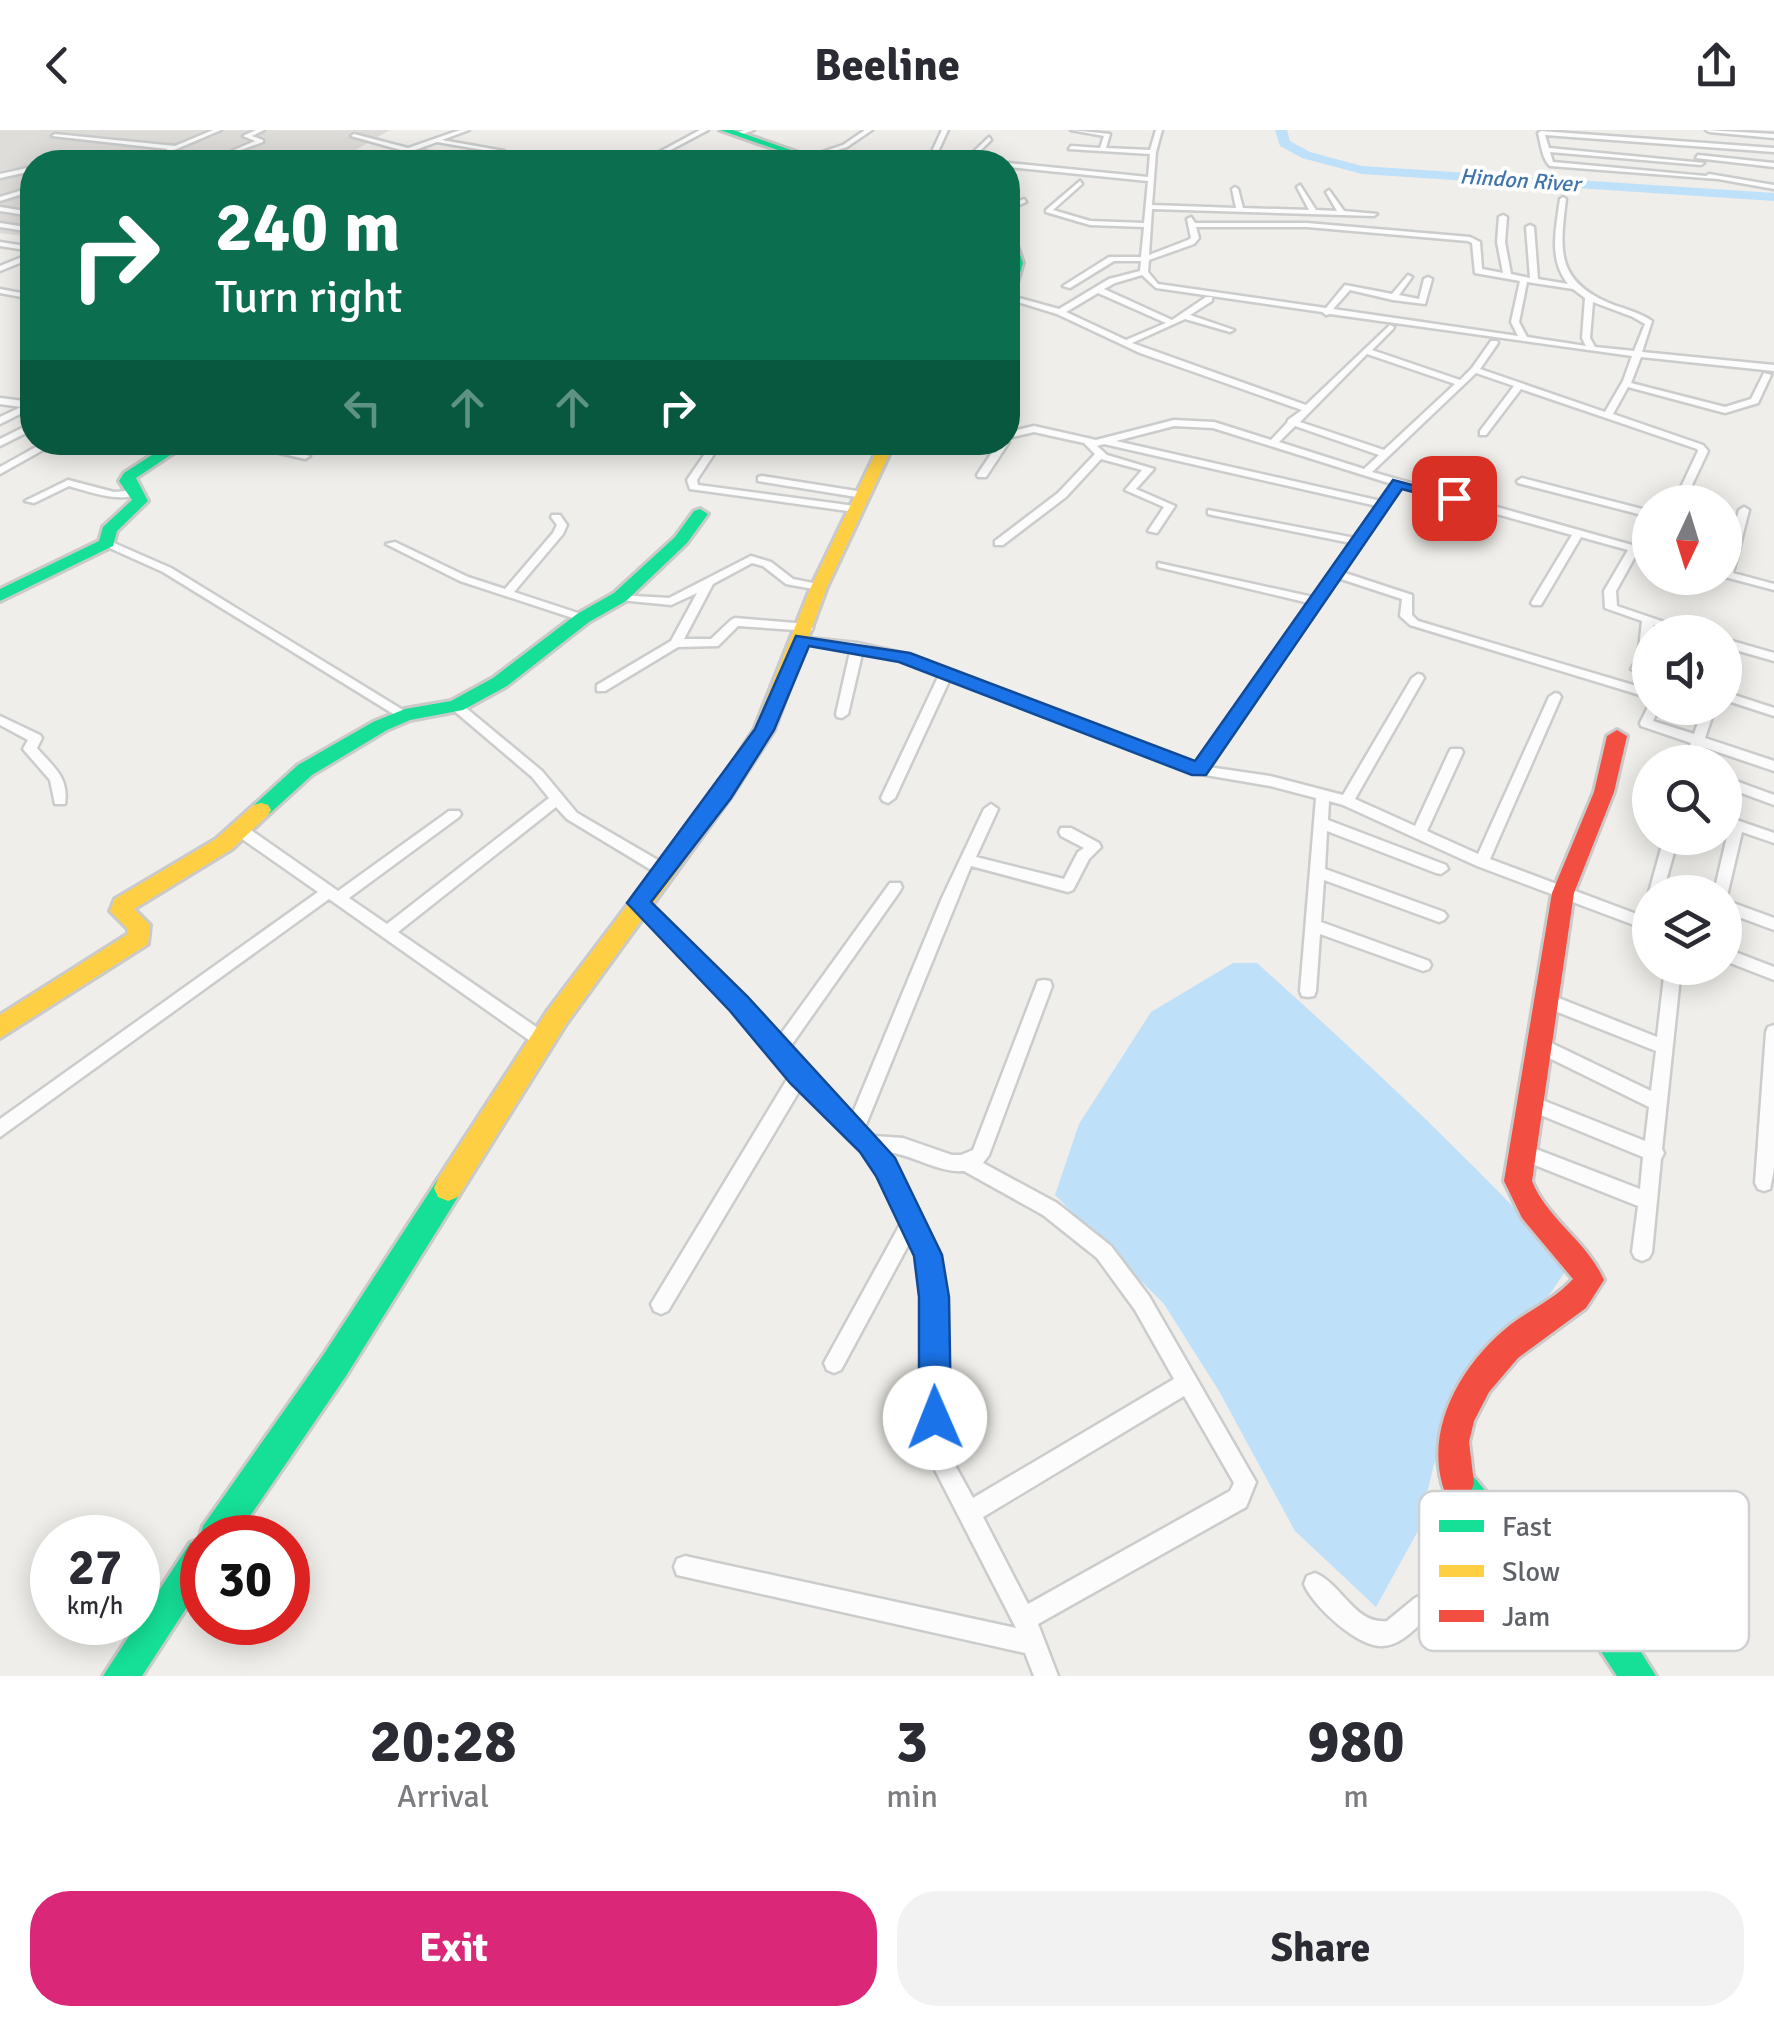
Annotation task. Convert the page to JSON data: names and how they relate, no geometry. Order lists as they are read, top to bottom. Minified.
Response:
{"water":["Hindon River"],"legend":["Fast","Slow","Jam"],"north":"bottom","page":{"header":"Beeline","turn":["240 m","Turn right"],"speed":"27 km/h","limit":"30","eta":["20:28","Arrival","3","min","980","m"],"buttons":["Exit","Share"]}}
